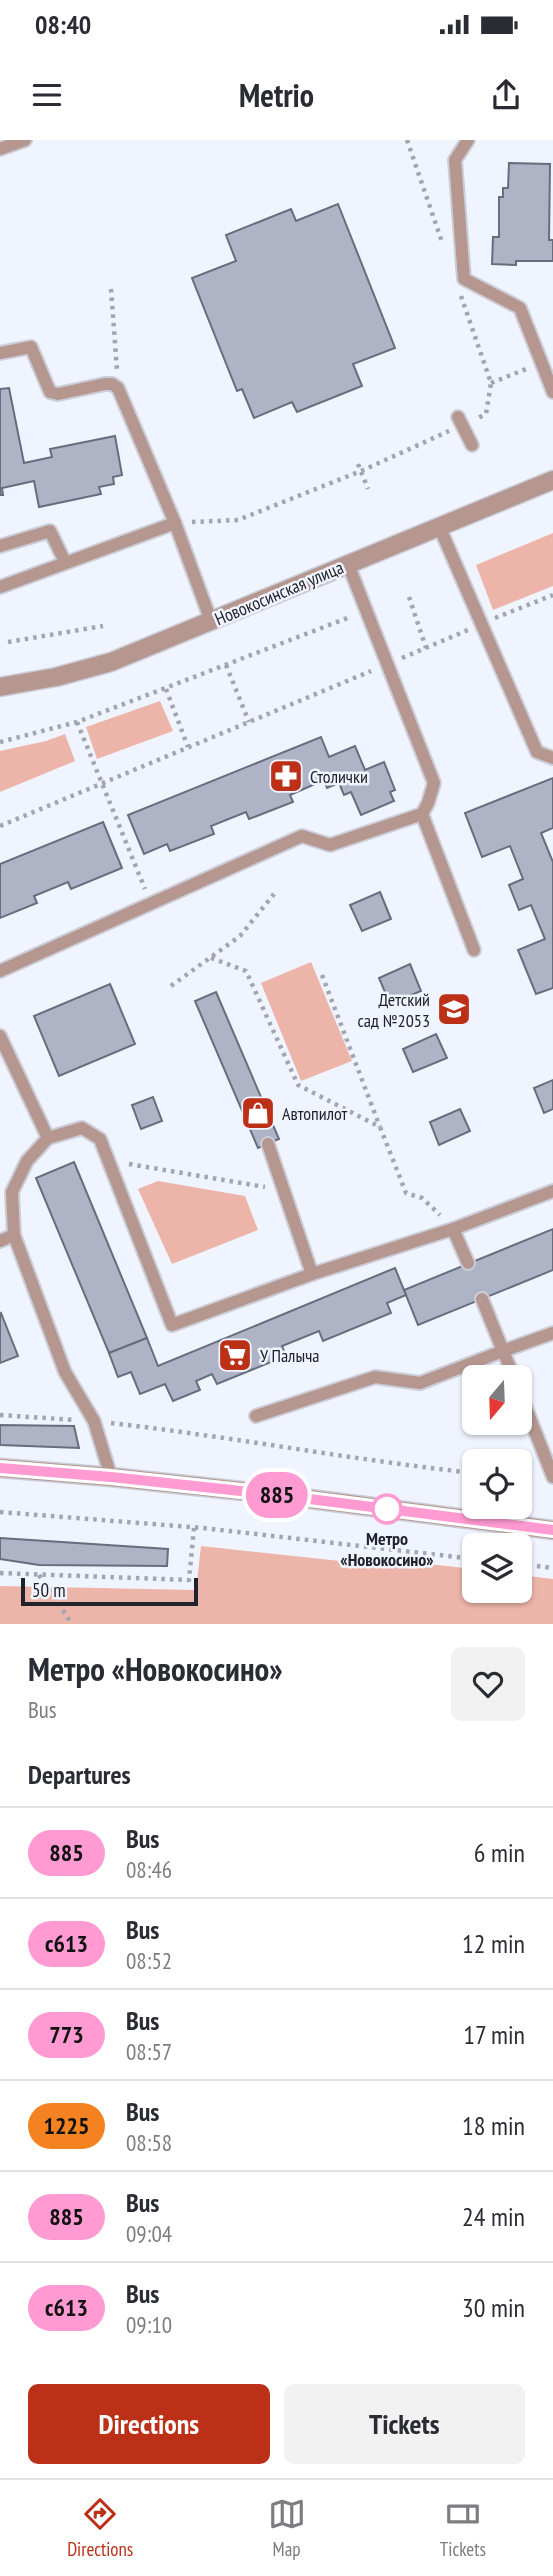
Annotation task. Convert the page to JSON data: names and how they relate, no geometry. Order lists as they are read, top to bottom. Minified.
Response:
{"streets":{"street":["Новокосинская улица"]},"places":{"pharmacy":["Столички"],"school or university":["Детский сад №2053"],"shop":["Автопилот"],"supermarket":["У Палыча"],"other":["Метро «Новокосино»"]},"lines":["bus line 885"],"scale_bar":"50 m","north":"bottom","page":{"status":"08:40","header":"Metrio","on_map":"885","scale":"50 m","heading":[["Метро «Новокосино»","Bus"],"Departures"],"list":[{"mark":"885","name":"Bus","note":"08:46","value":"6 min"},{"mark":"с613","name":"Bus","note":"08:52","value":"12 min"},{"mark":"773","name":"Bus","note":"08:57","value":"17 min"},{"mark":"1225","name":"Bus","note":"08:58","value":"18 min"},{"mark":"885","name":"Bus","note":"09:04","value":"24 min"},{"mark":"с613","name":"Bus","note":"09:10","value":"30 min"}],"buttons":["Directions","Tickets"],"tabs":["Directions","Map","Tickets"]}}
